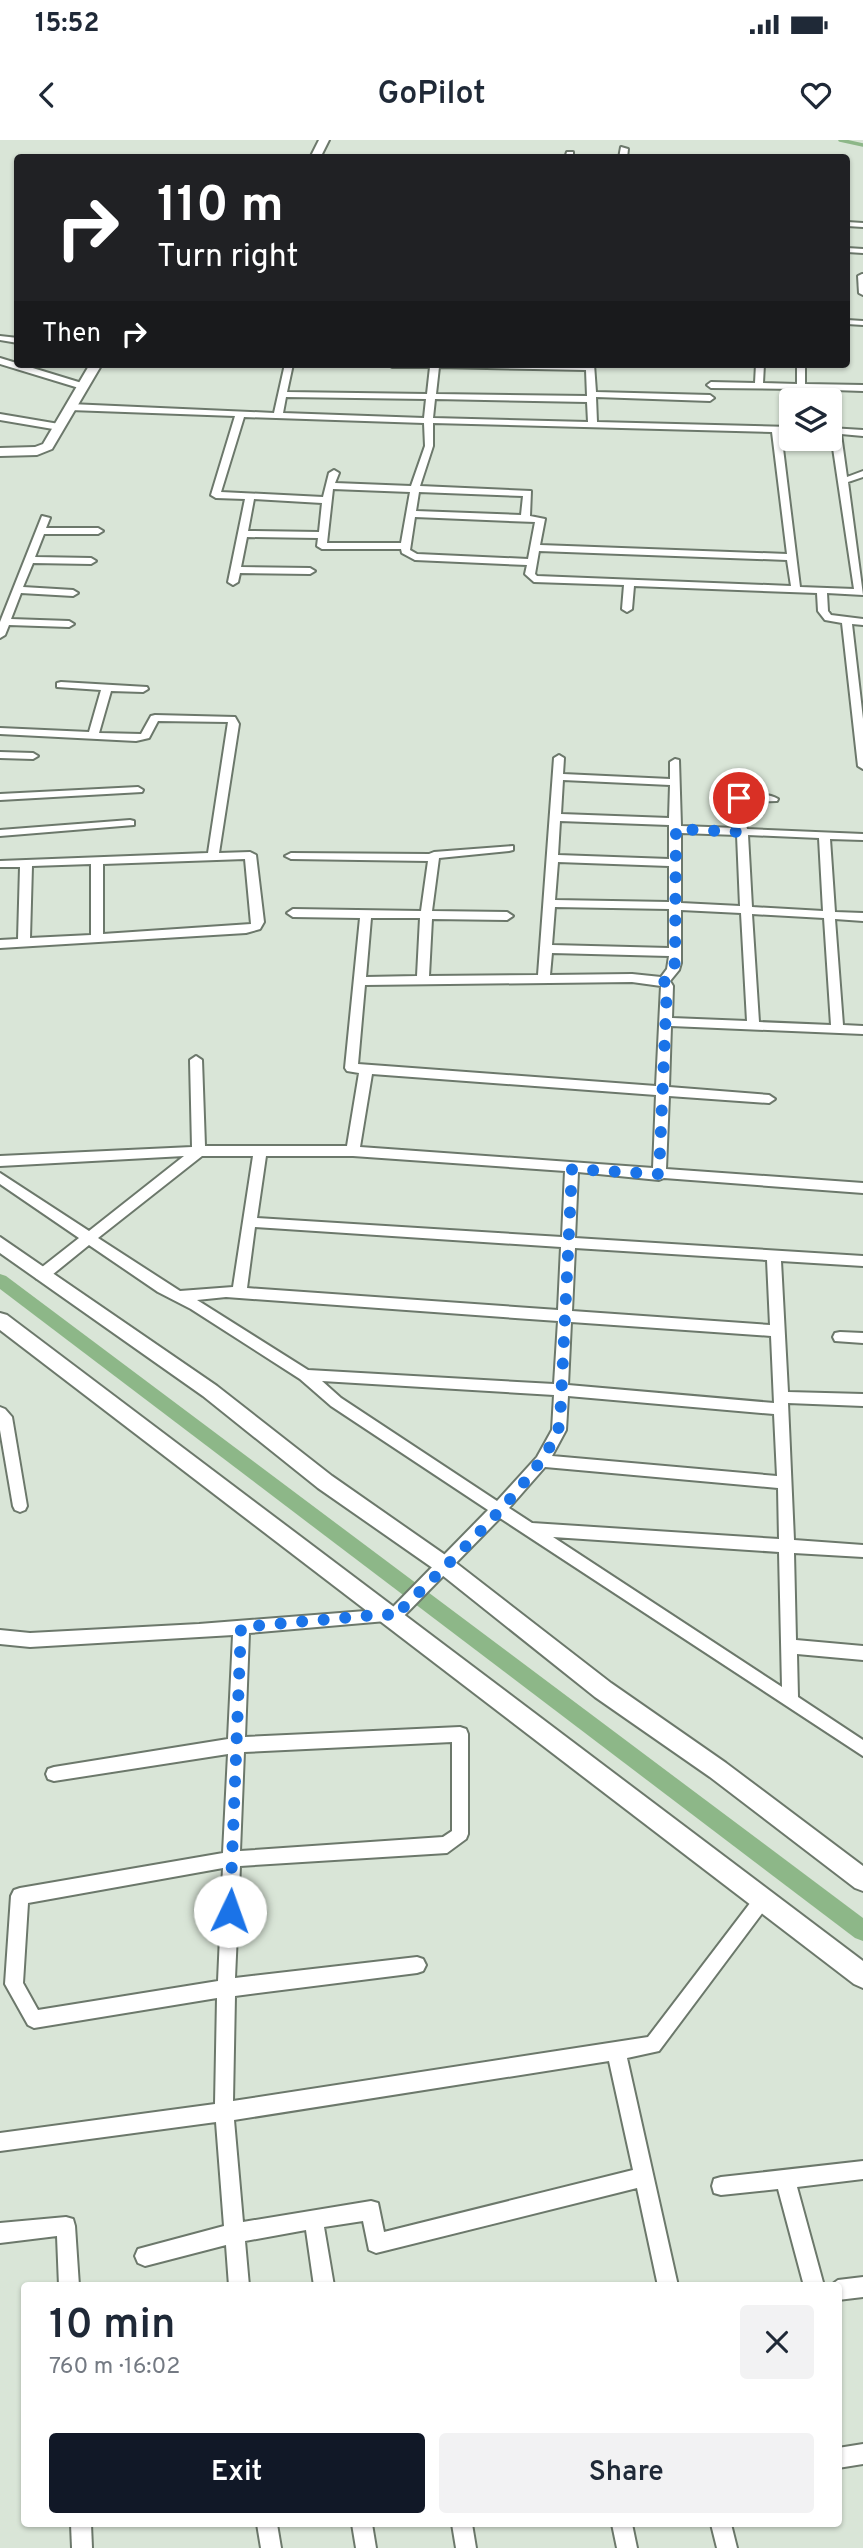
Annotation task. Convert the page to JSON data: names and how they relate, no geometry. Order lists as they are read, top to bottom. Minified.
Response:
{"page":{"status":"15:52","header":"GoPilot","turn":["110 m","Turn right"],"then":"Then","heading":["10 min","760 m · 16:02"],"buttons":["Exit","Share"]}}
